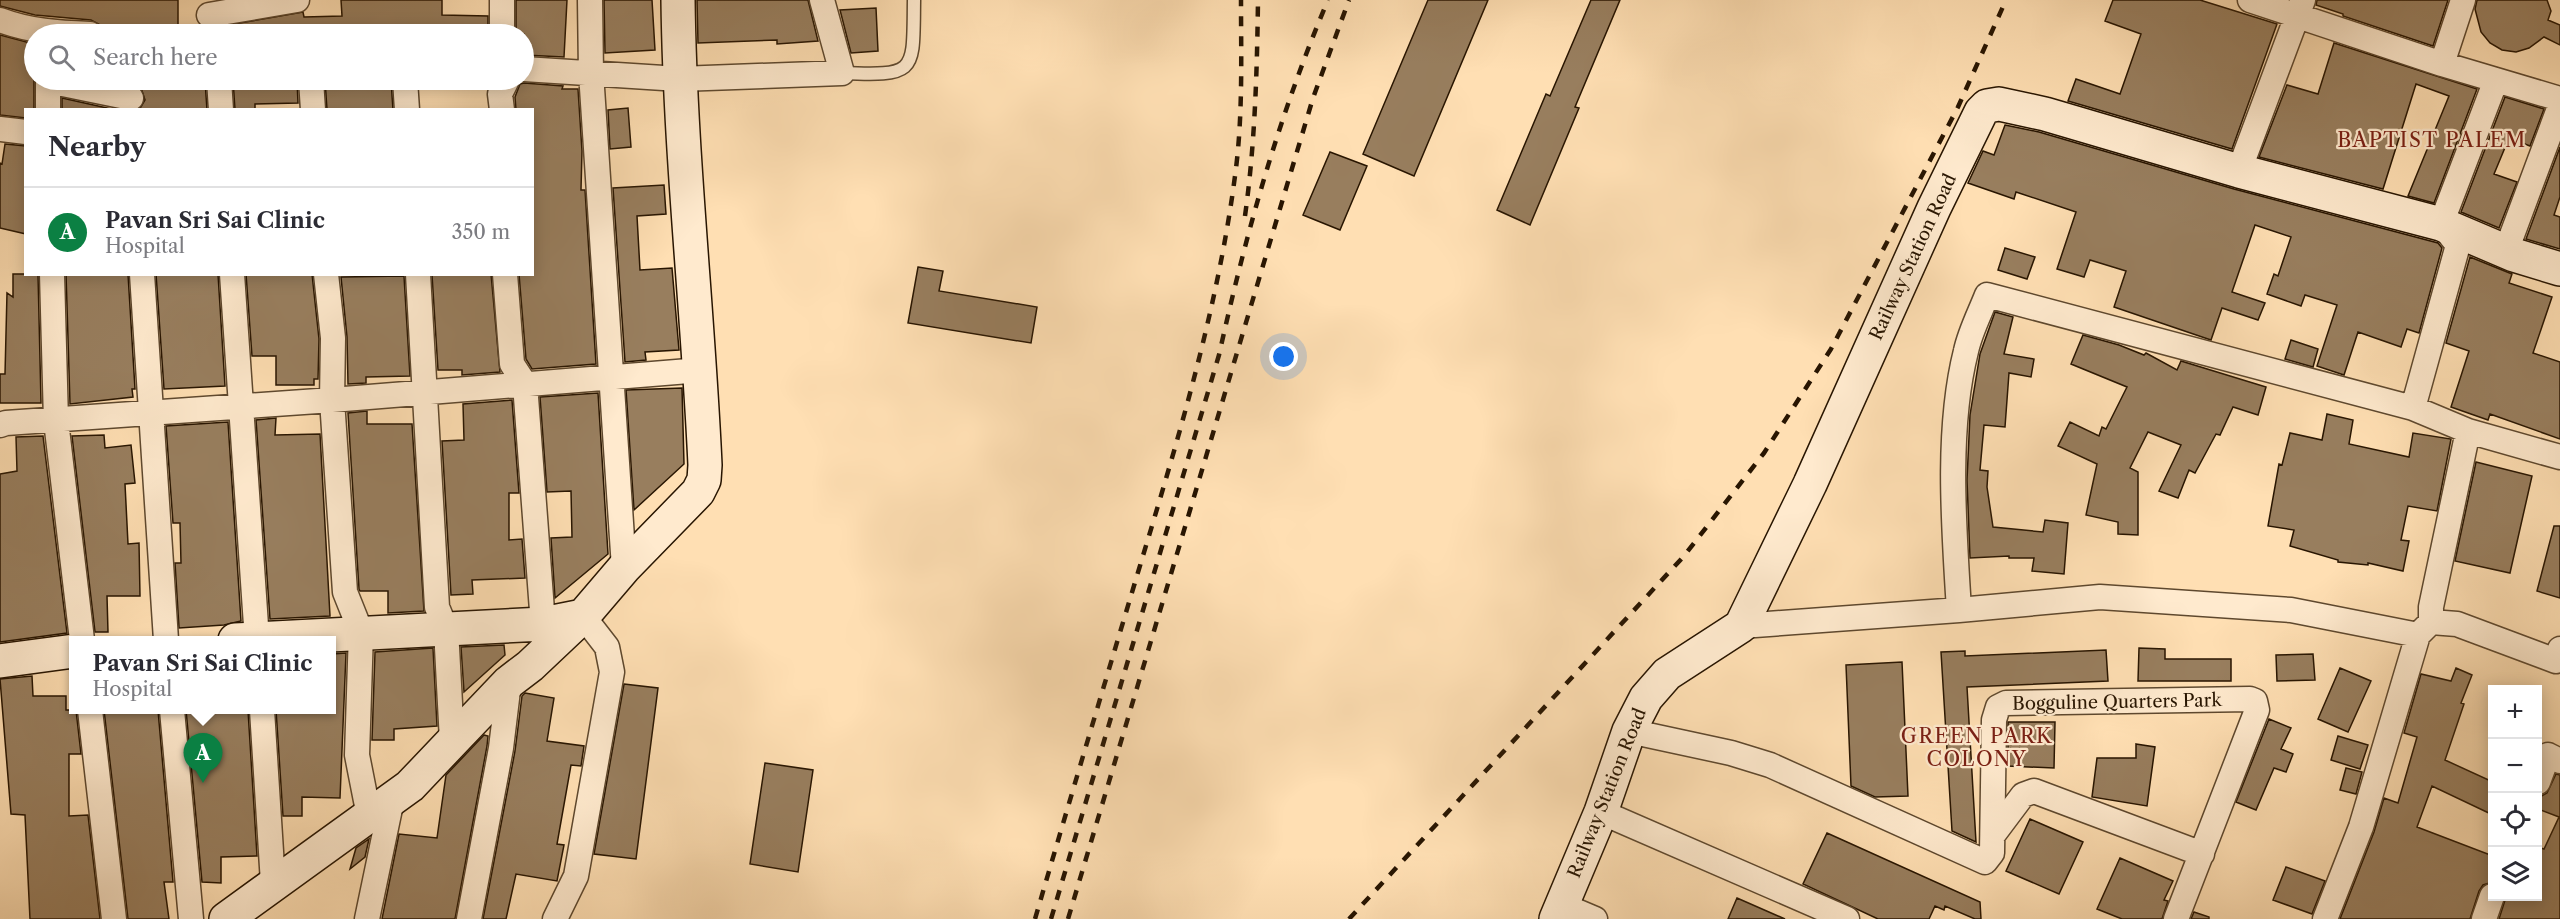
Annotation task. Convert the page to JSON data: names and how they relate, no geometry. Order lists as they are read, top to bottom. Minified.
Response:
{"streets":{"street":["Railway Station Road","Bogguline Quarters Park"]},"crossings":[["Railway Station Road","Bogguline Quarters Park"]],"districts":["BAPTIST PALEM","GREEN PARK COLONY"],"page":{"search":"Search here","heading":"Nearby","list":[{"mark":"A","name":"Pavan Sri Sai Clinic","note":"Hospital","value":"350 m"}],"popup":["Pavan Sri Sai Clinic","Hospital"],"map_buttons":["+","−"],"pins":"A"}}
